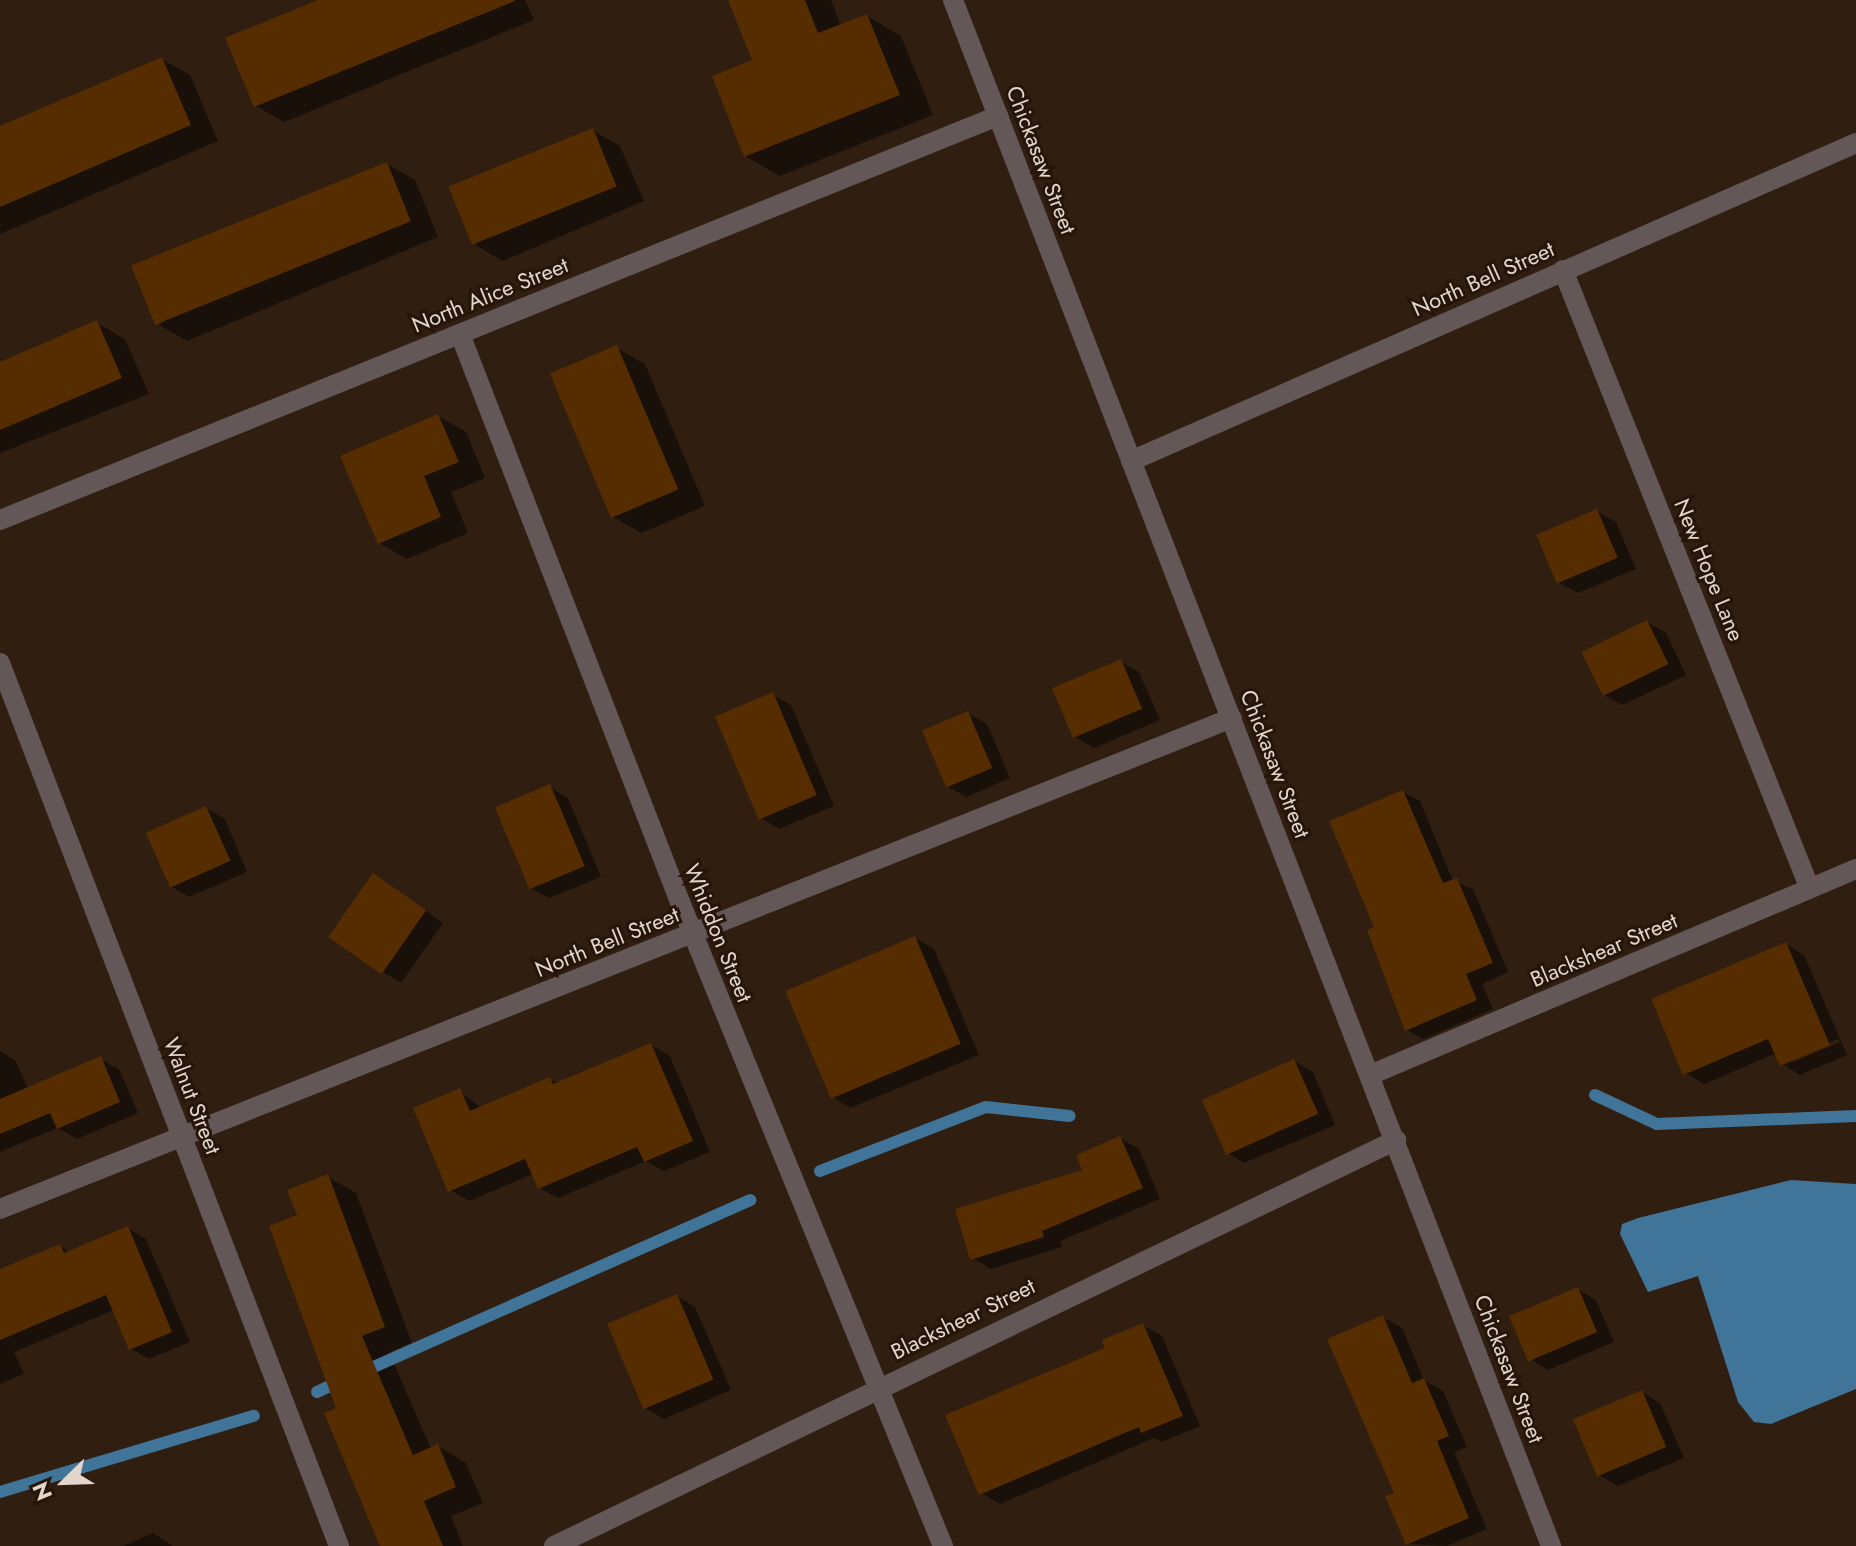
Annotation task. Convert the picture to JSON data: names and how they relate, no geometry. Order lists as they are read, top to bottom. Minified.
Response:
{"streets":{"street":["Chickasaw Street","North Bell Street","North Alice Street","New Hope Lane","Whiddon Street","Blackshear Street","Walnut Street"]},"crossings":[["Chickasaw Street","North Bell Street"],["Chickasaw Street","North Alice Street"],["Chickasaw Street","Blackshear Street"],["North Bell Street","New Hope Lane"],["North Bell Street","Whiddon Street"],["North Bell Street","Walnut Street"],["North Alice Street","Whiddon Street"],["New Hope Lane","Blackshear Street"],["Whiddon Street","Blackshear Street"]],"north":"bottom left"}
